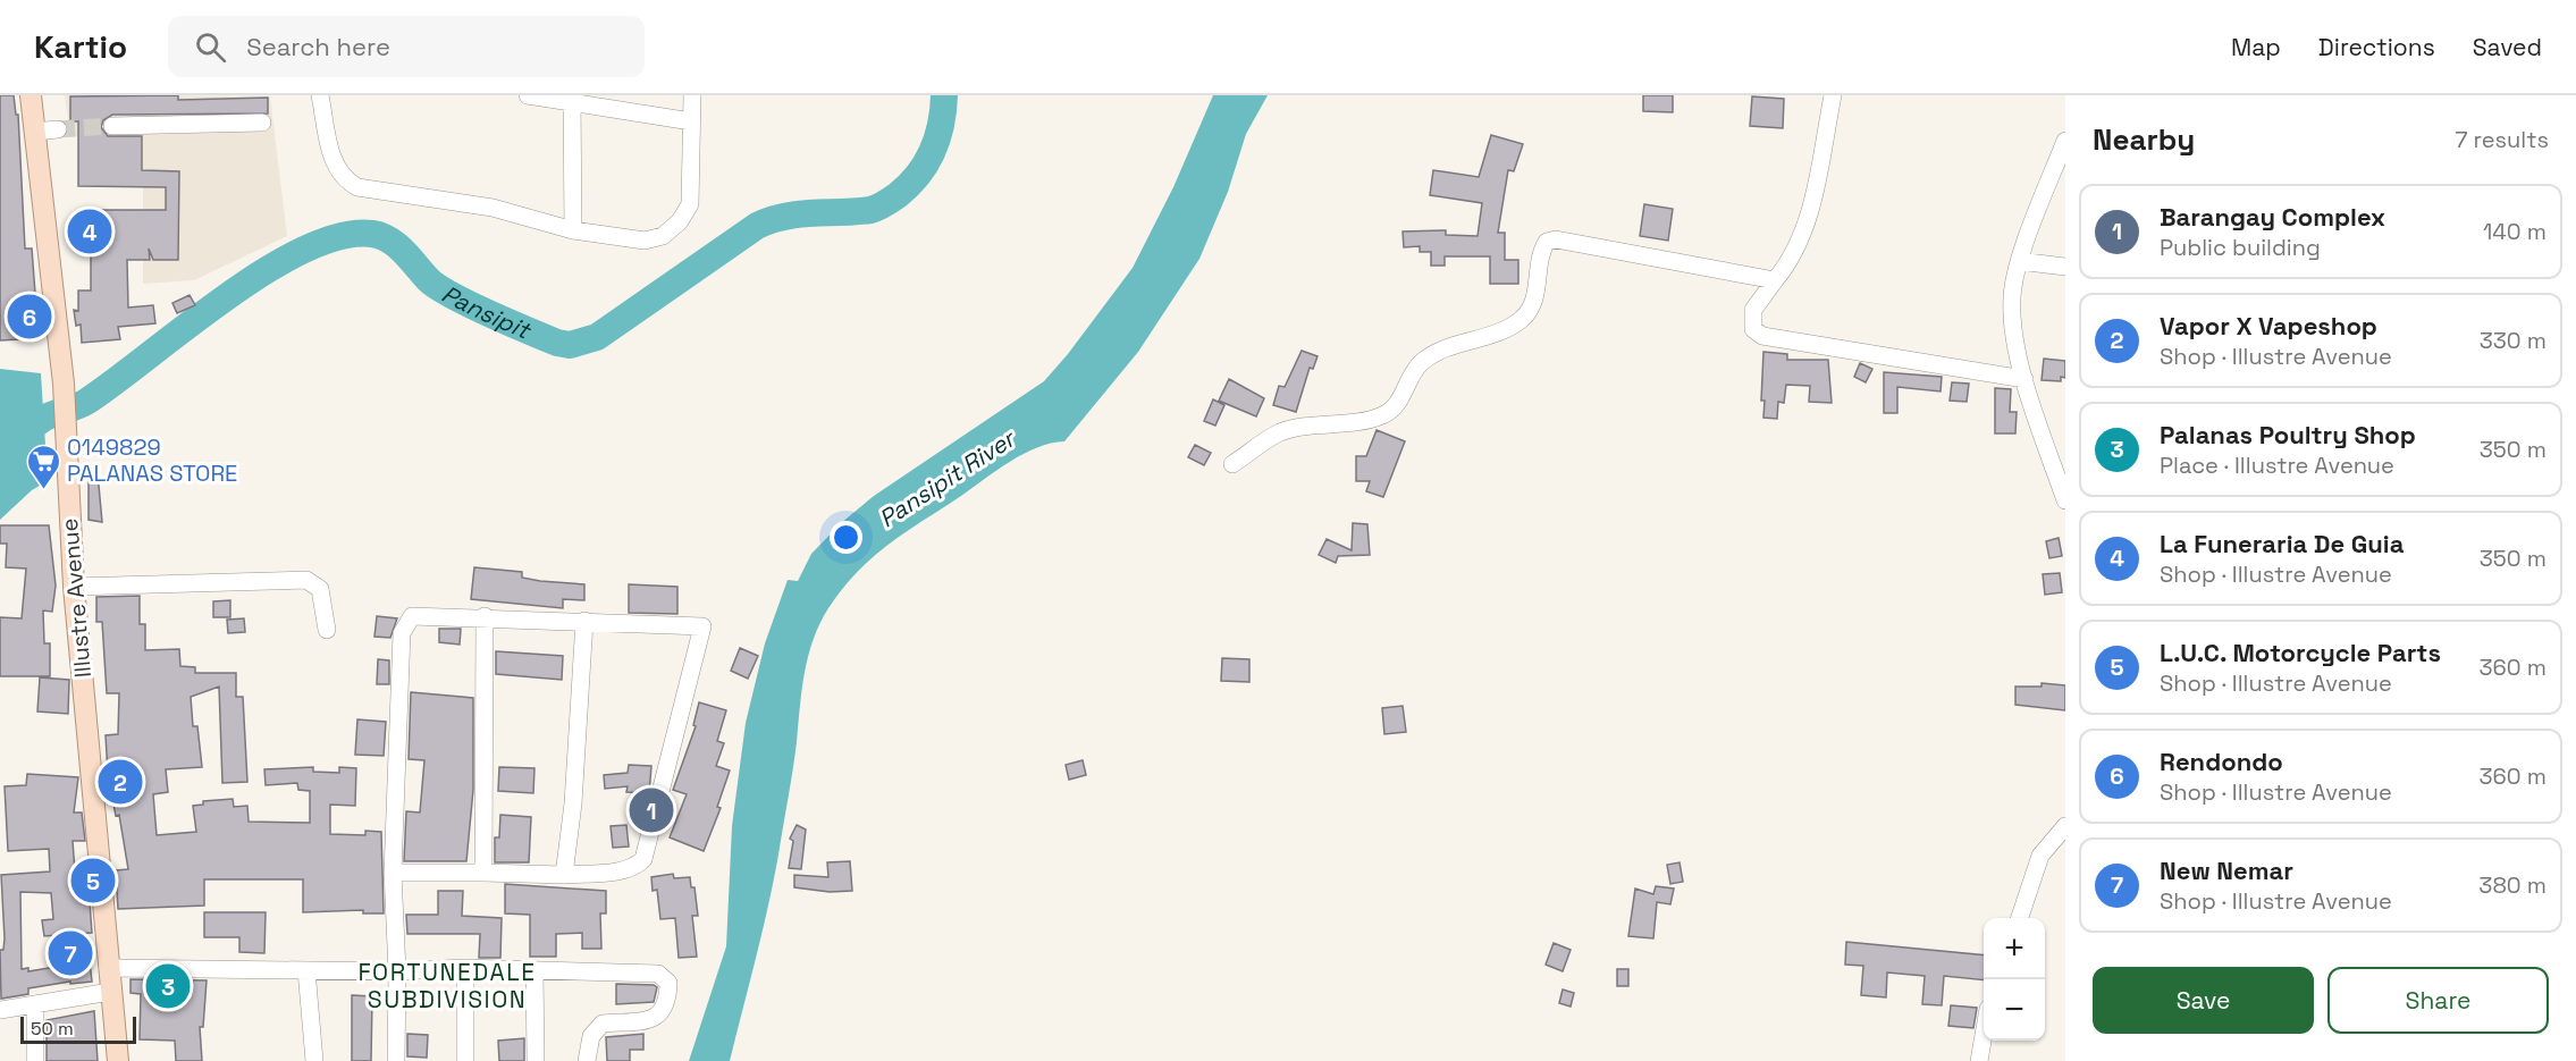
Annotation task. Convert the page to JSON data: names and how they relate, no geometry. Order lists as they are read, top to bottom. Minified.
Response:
{"streets":{"main road":["Illustre Avenue"]},"districts":["FORTUNEDALE SUBDIVISION"],"water":["Pansipit","Pansipit River"],"places":{"supermarket":["0149829 PALANAS STORE"]},"scale_bar":"50 m","page":{"header":"Kartio","search":"Search here","nav":["Map","Directions","Saved"],"heading":["Nearby","7 results"],"list":[{"mark":"1","name":"Barangay Complex","note":"Public building","value":"140 m"},{"mark":"2","name":"Vapor X Vapeshop","note":"Shop · Illustre Avenue","value":"330 m"},{"mark":"3","name":"Palanas Poultry Shop","note":"Place · Illustre Avenue","value":"350 m"},{"mark":"4","name":"La Funeraria De Guia","note":"Shop · Illustre Avenue","value":"350 m"},{"mark":"5","name":"L.U.C. Motorcycle Parts","note":"Shop · Illustre Avenue","value":"360 m"},{"mark":"6","name":"Rendondo","note":"Shop · Illustre Avenue","value":"360 m"},{"mark":"7","name":"New Nemar","note":"Shop · Illustre Avenue","value":"380 m"}],"pins":["4","6","2","1","5","7","3"],"map_buttons":["+","−"],"buttons":["Save","Share"],"scale":"50 m"}}
